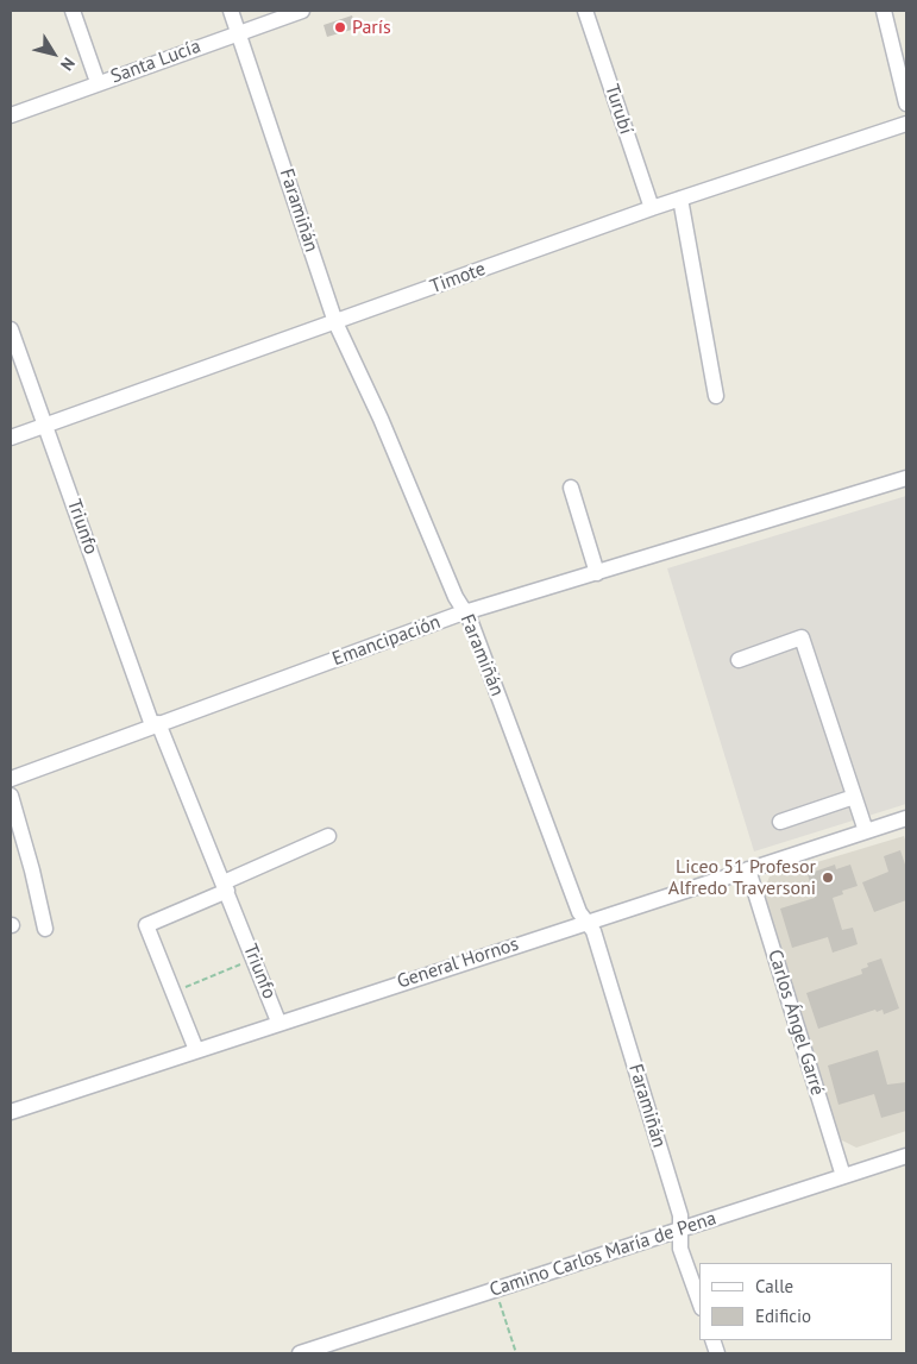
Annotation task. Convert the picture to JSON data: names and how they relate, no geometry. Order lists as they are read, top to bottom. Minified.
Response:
{"streets":{"street":["Santa Lucía","Turubí","Faramiñán","Timote","Triunfo","Emancipación","General Hornos","Carlos Ángel Garré","Camino Carlos María de Pena"]},"crossings":[["Santa Lucía","Faramiñán"],["Turubí","Timote"],["Faramiñán","Timote"],["Faramiñán","Emancipación"],["Faramiñán","General Hornos"],["Faramiñán","Camino Carlos María de Pena"],["Timote","Triunfo"],["Triunfo","Emancipación"],["Triunfo","General Hornos"],["General Hornos","Carlos Ángel Garré"],["Carlos Ángel Garré","Camino Carlos María de Pena"]],"places":["París","Liceo 51 Profesor Alfredo Traversoni"],"legend":["Calle","Edificio"],"north":"bottom right"}
